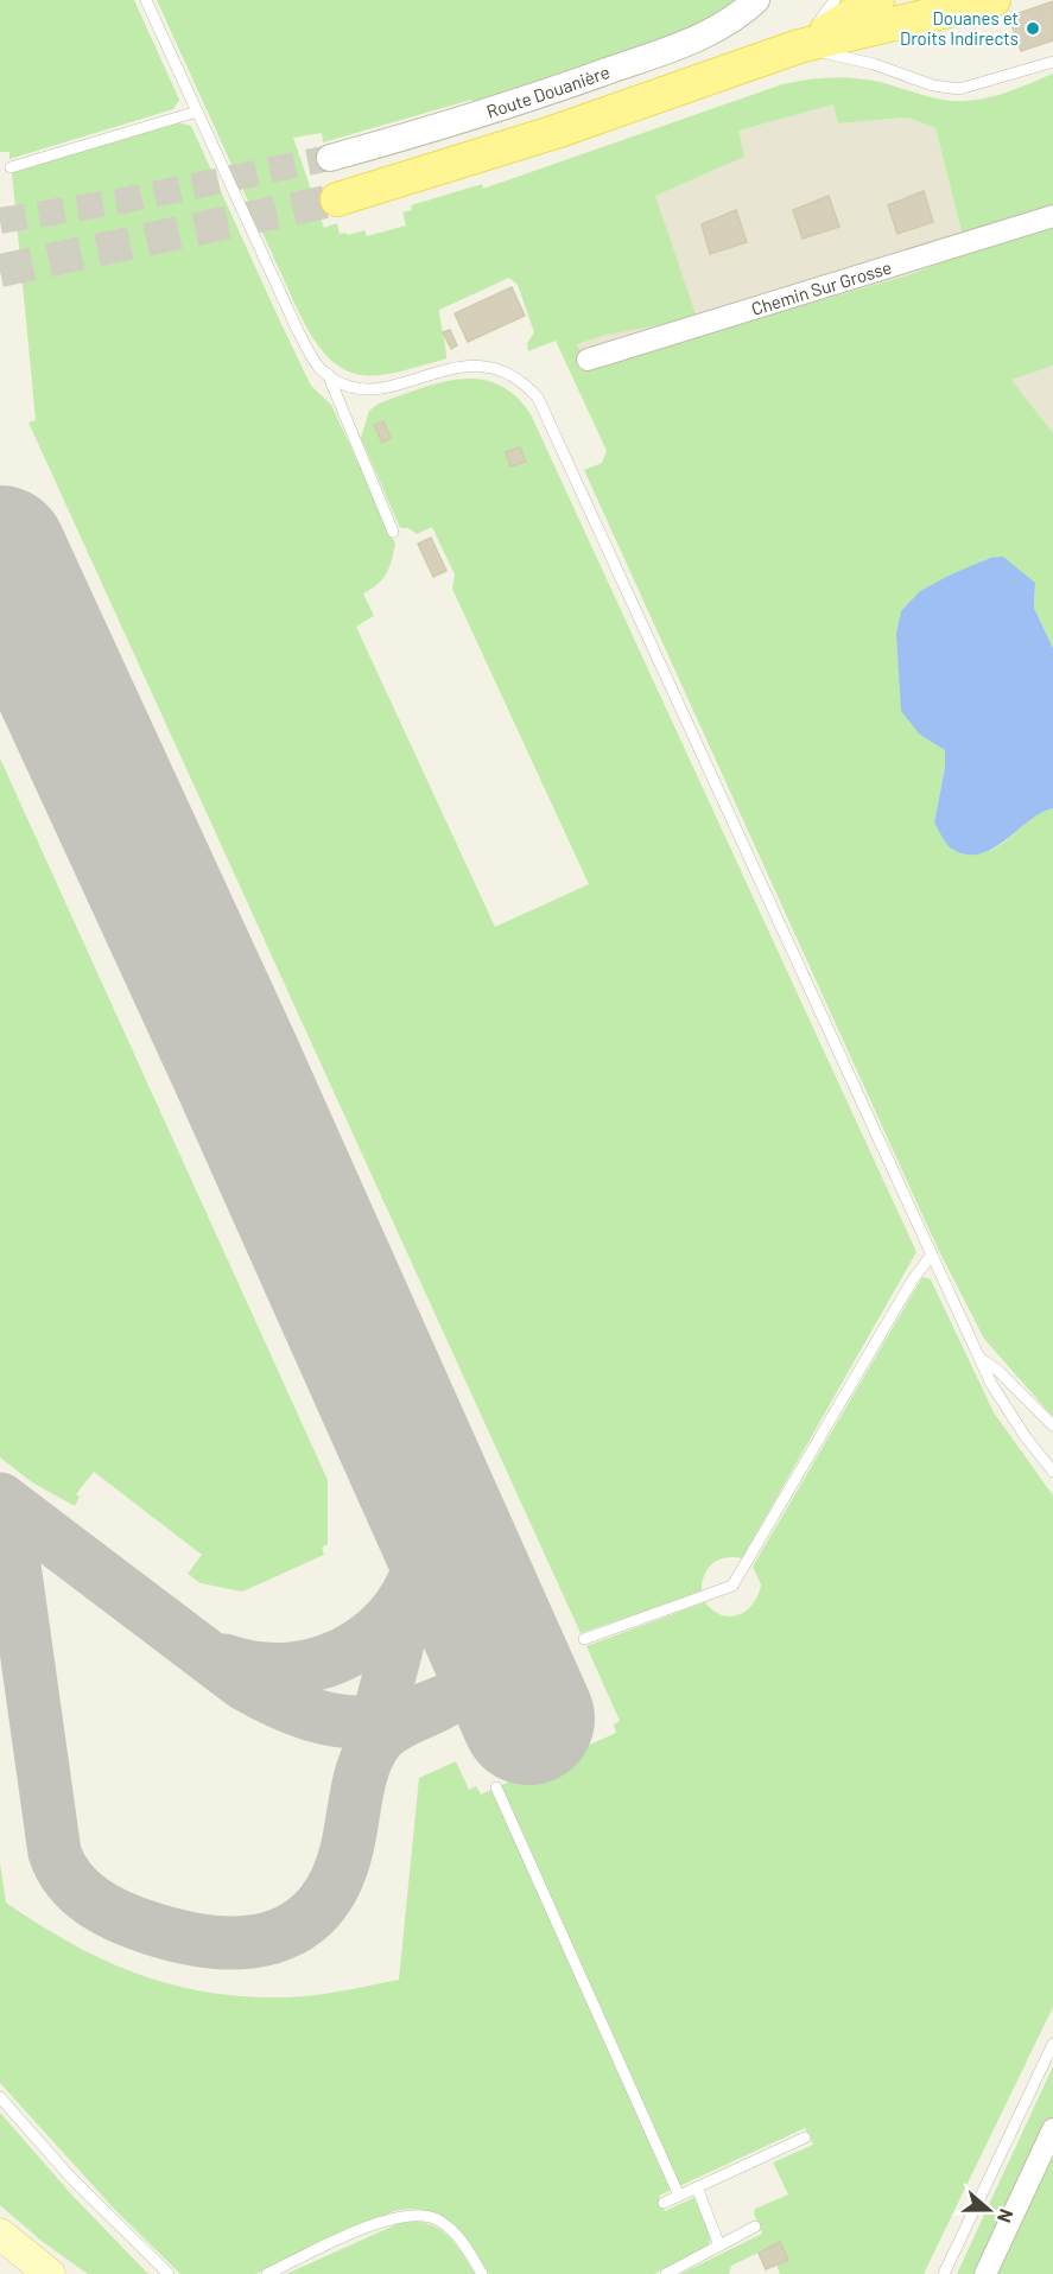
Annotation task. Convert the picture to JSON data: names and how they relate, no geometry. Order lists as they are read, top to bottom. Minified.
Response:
{"streets":{"street":["Route Douanière","Chemin Sur Grosse"]},"places":["Douanes et Droits Indirects"],"north":"right"}
